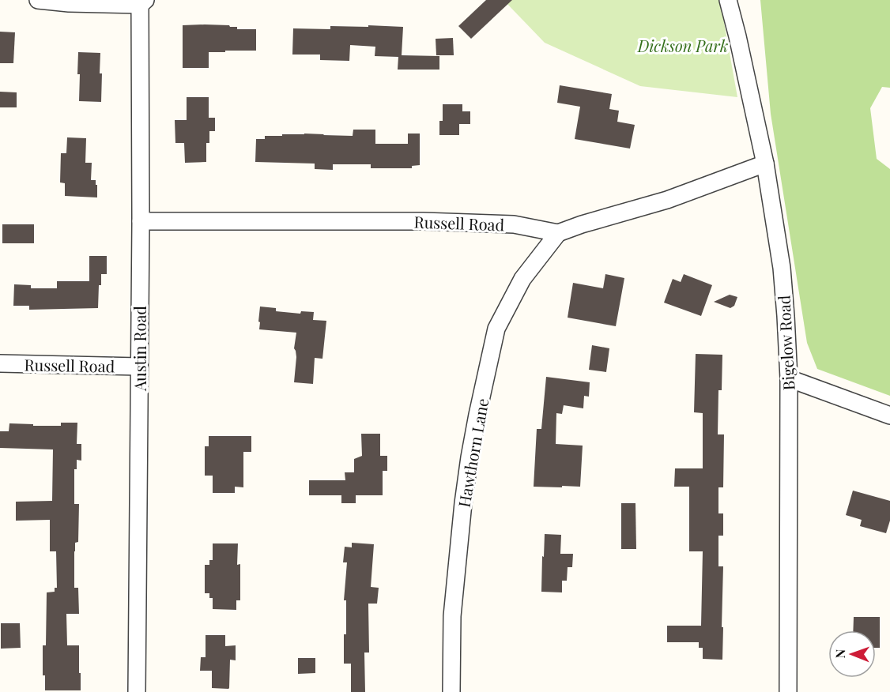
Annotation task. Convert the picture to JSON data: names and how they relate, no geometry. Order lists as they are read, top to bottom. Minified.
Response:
{"streets":{"street":["Russell Road","Bigelow Road","Austin Road","Hawthorn Lane"]},"crossings":[["Russell Road","Austin Road"],["Russell Road","Hawthorn Lane"]],"parks":["Dickson Park"],"north":"left"}
